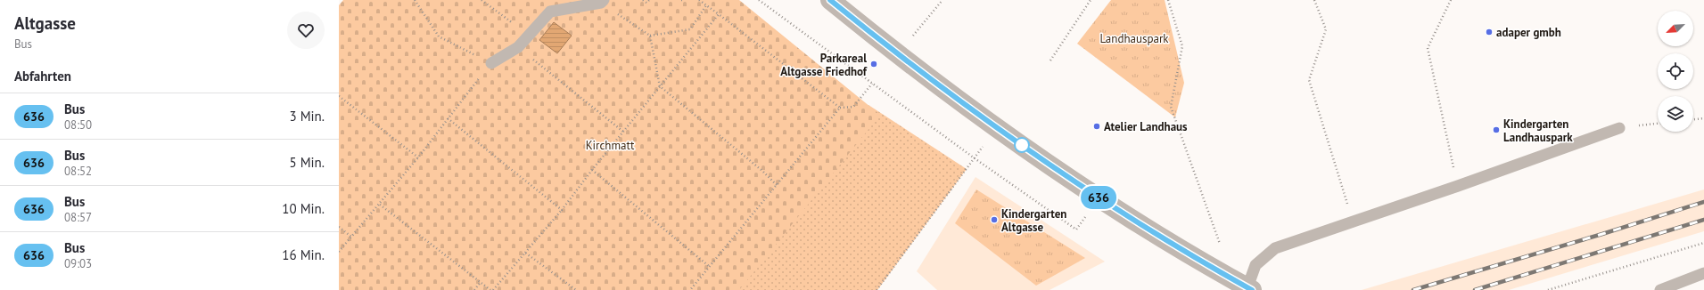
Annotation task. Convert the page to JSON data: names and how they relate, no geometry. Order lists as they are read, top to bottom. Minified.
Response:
{"parks":["Landhauspark","Kirchmatt"],"places":["adaper gmbh","Parkareal Altgasse Friedhof","Atelier Landhaus","Kindergarten Landhauspark","Kindergarten Altgasse"],"lines":["bus line 636"],"north":"bottom left","page":{"heading":[["Altgasse","Bus"],"Abfahrten"],"on_map":"636","list":[{"mark":"636","name":"Bus","note":"08:50","value":"3 Min."},{"mark":"636","name":"Bus","note":"08:52","value":"5 Min."},{"mark":"636","name":"Bus","note":"08:57","value":"10 Min."},{"mark":"636","name":"Bus","note":"09:03","value":"16 Min."}]}}
